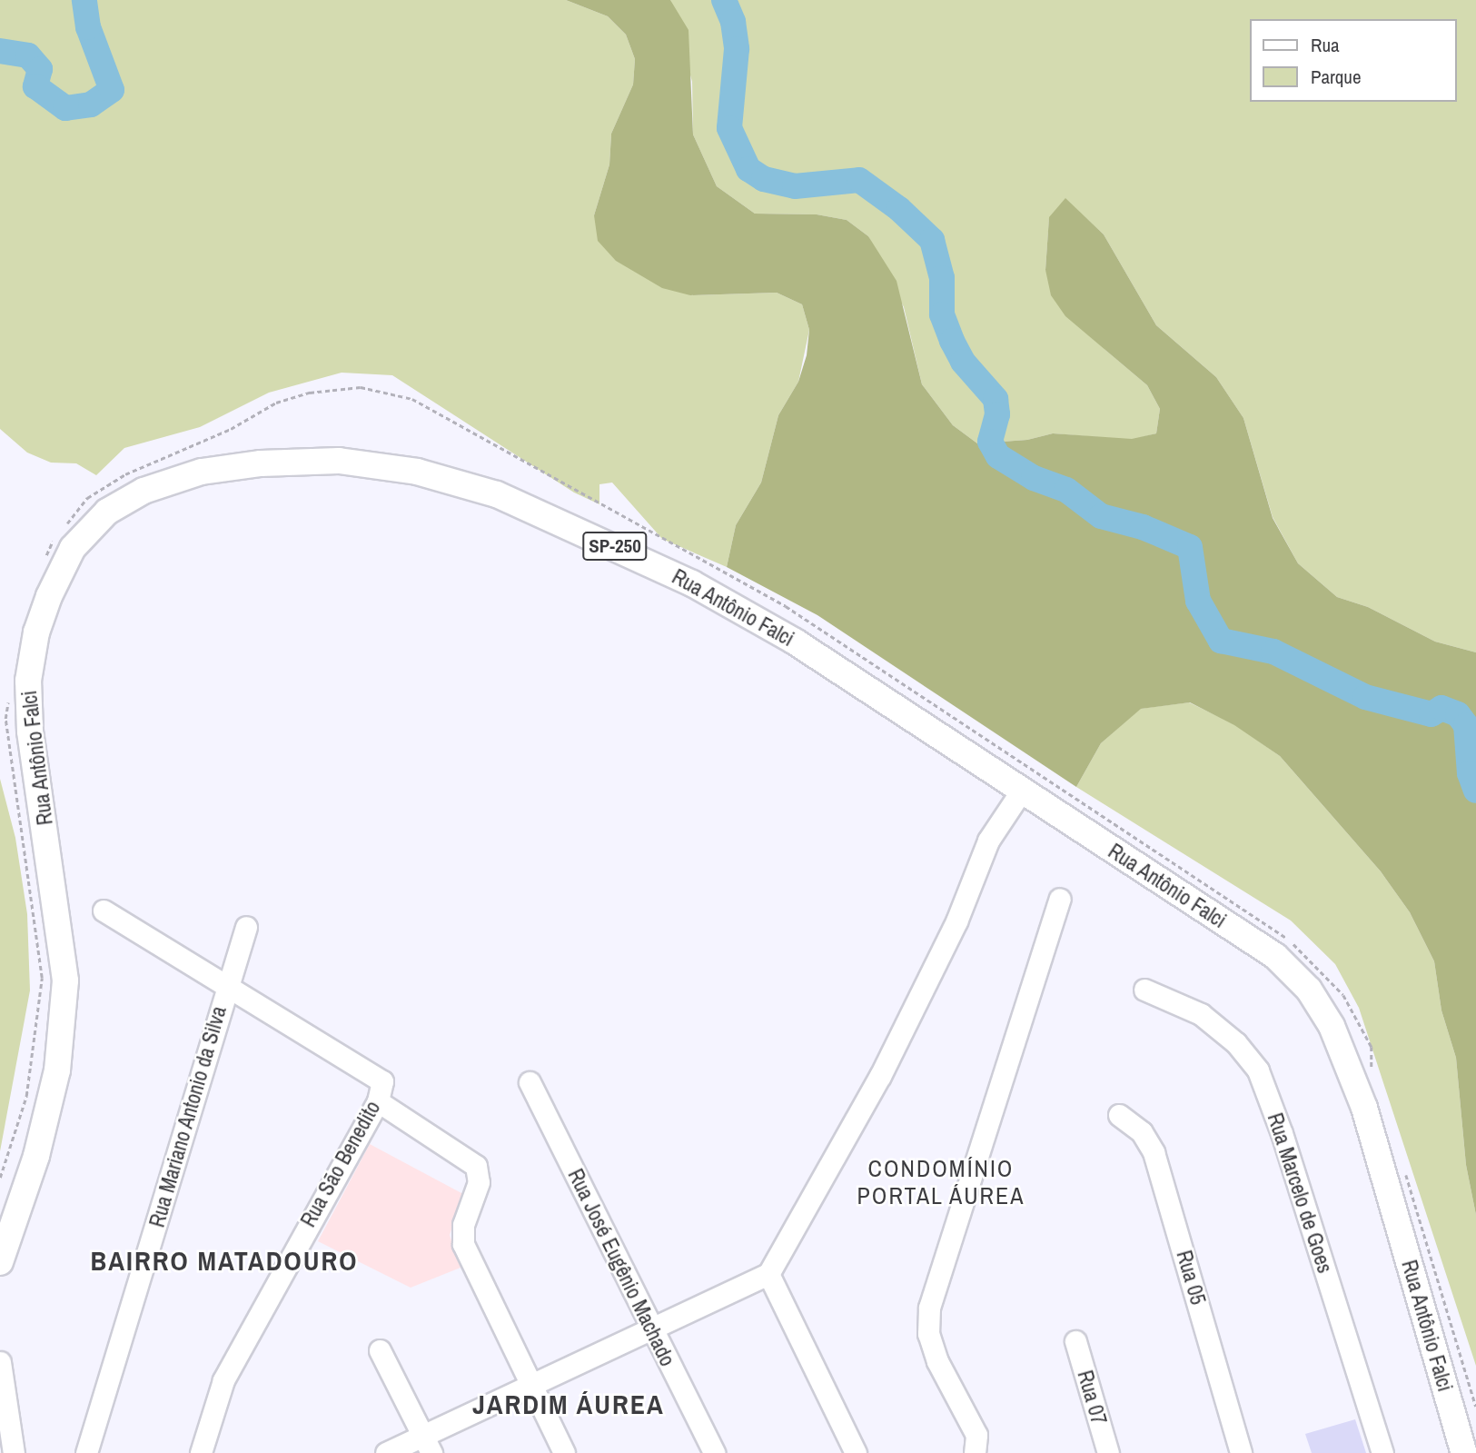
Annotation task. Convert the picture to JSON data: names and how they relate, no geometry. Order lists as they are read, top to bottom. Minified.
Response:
{"streets":{"main road":["SP-250","Rua Antônio Falci"],"street":["Rua Mariano Antonio da Silva","Rua São Benedito","Rua Marcelo de Goes","Rua José Eugênio Machado","Rua 05","Rua 07"]},"districts":["CONDOMÍNIO PORTAL ÁUREA","BAIRRO MATADOURO","JARDIM ÁUREA"],"legend":["Rua","Parque"]}
